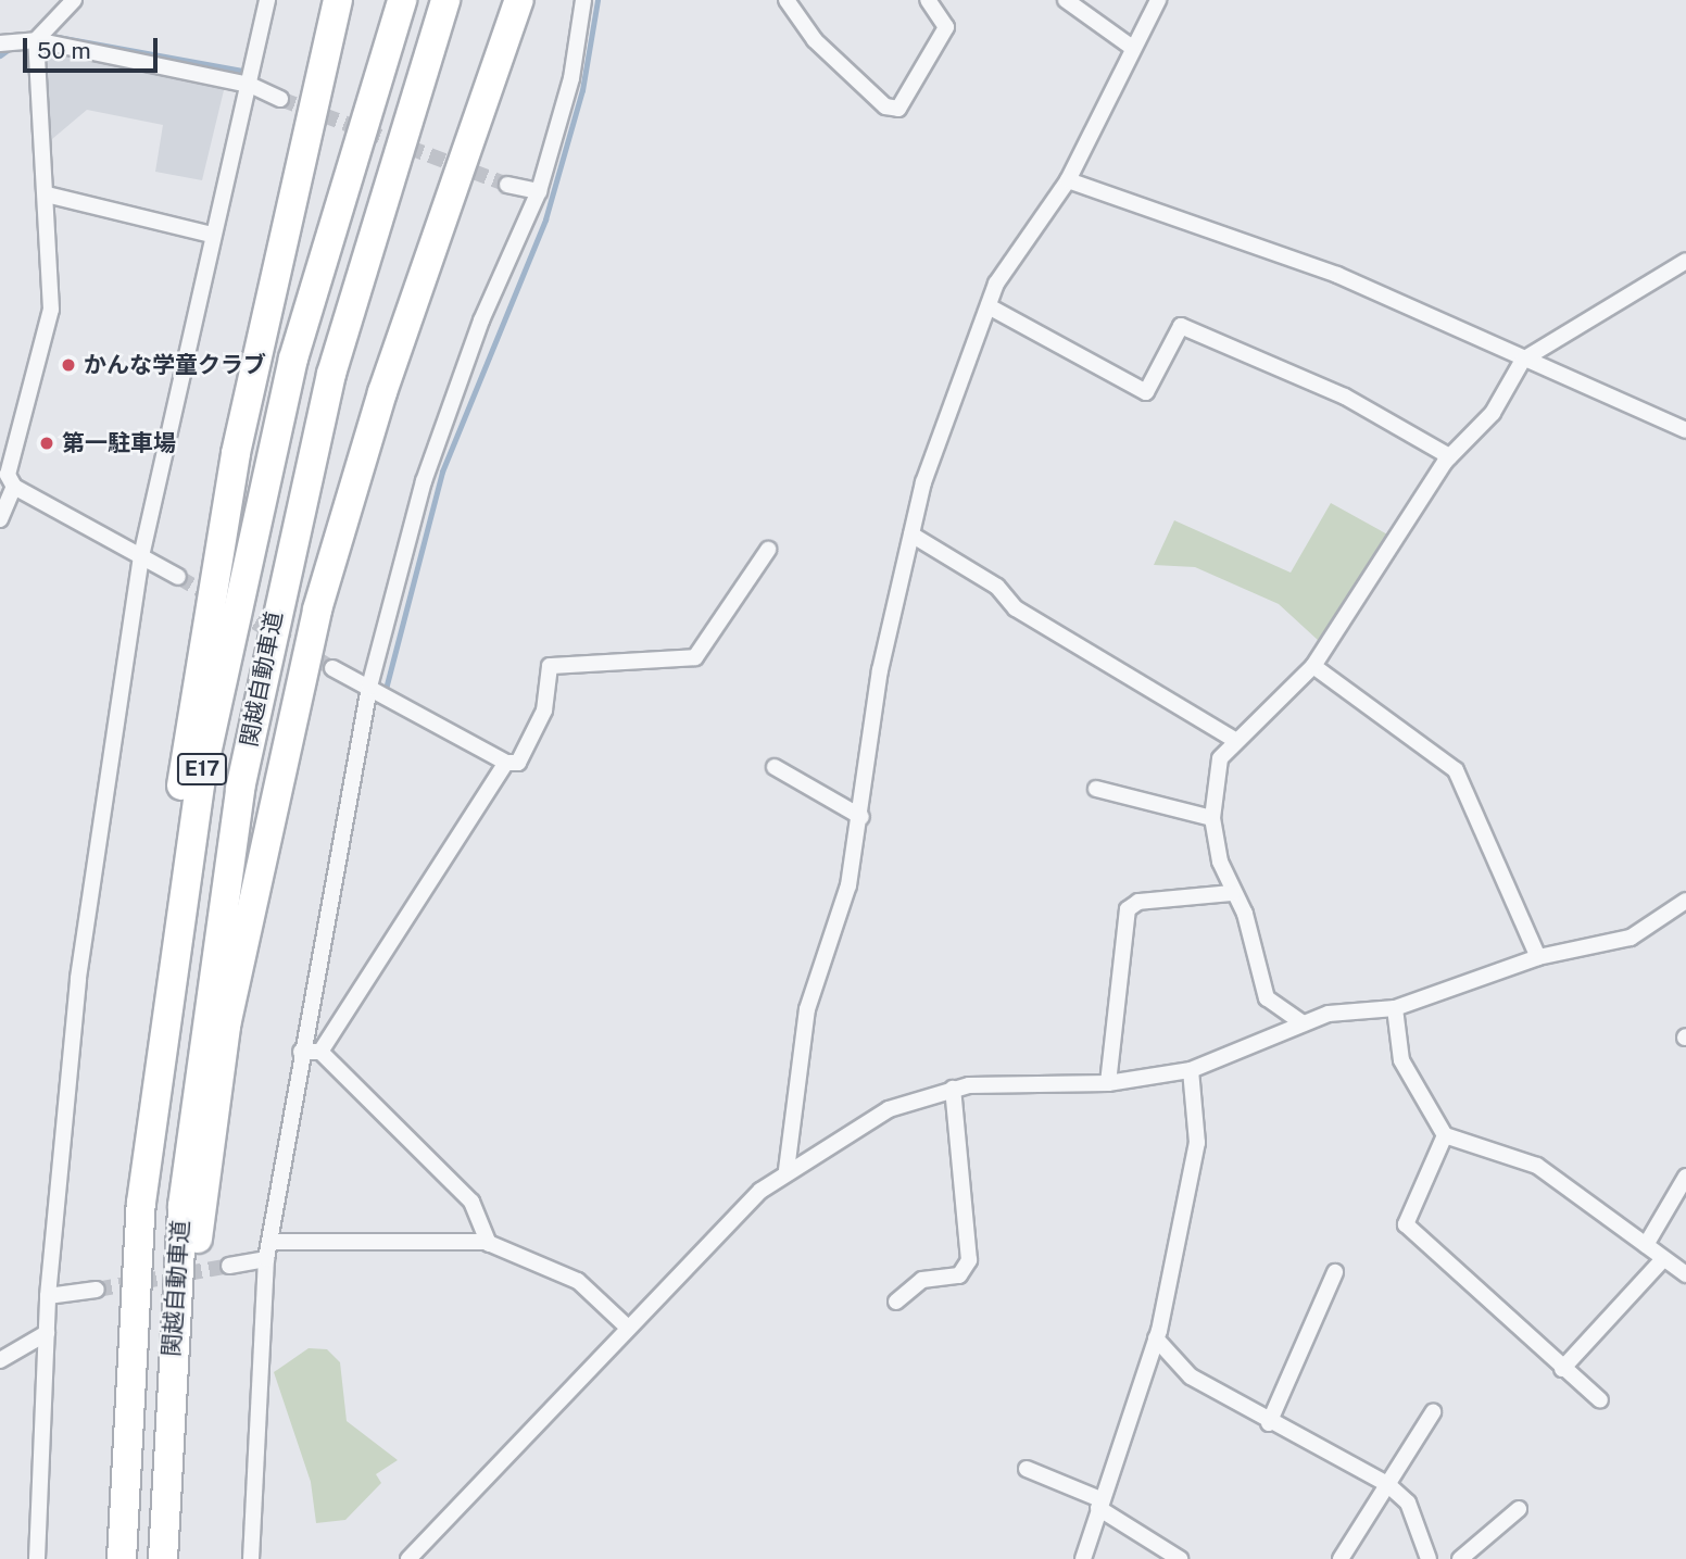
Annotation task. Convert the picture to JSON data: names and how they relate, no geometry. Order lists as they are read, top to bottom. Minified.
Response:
{"streets":{"highway":["関越自動車道","E17"]},"places":["かんな学童クラブ","第一駐車場"],"scale_bar":"50 m"}
